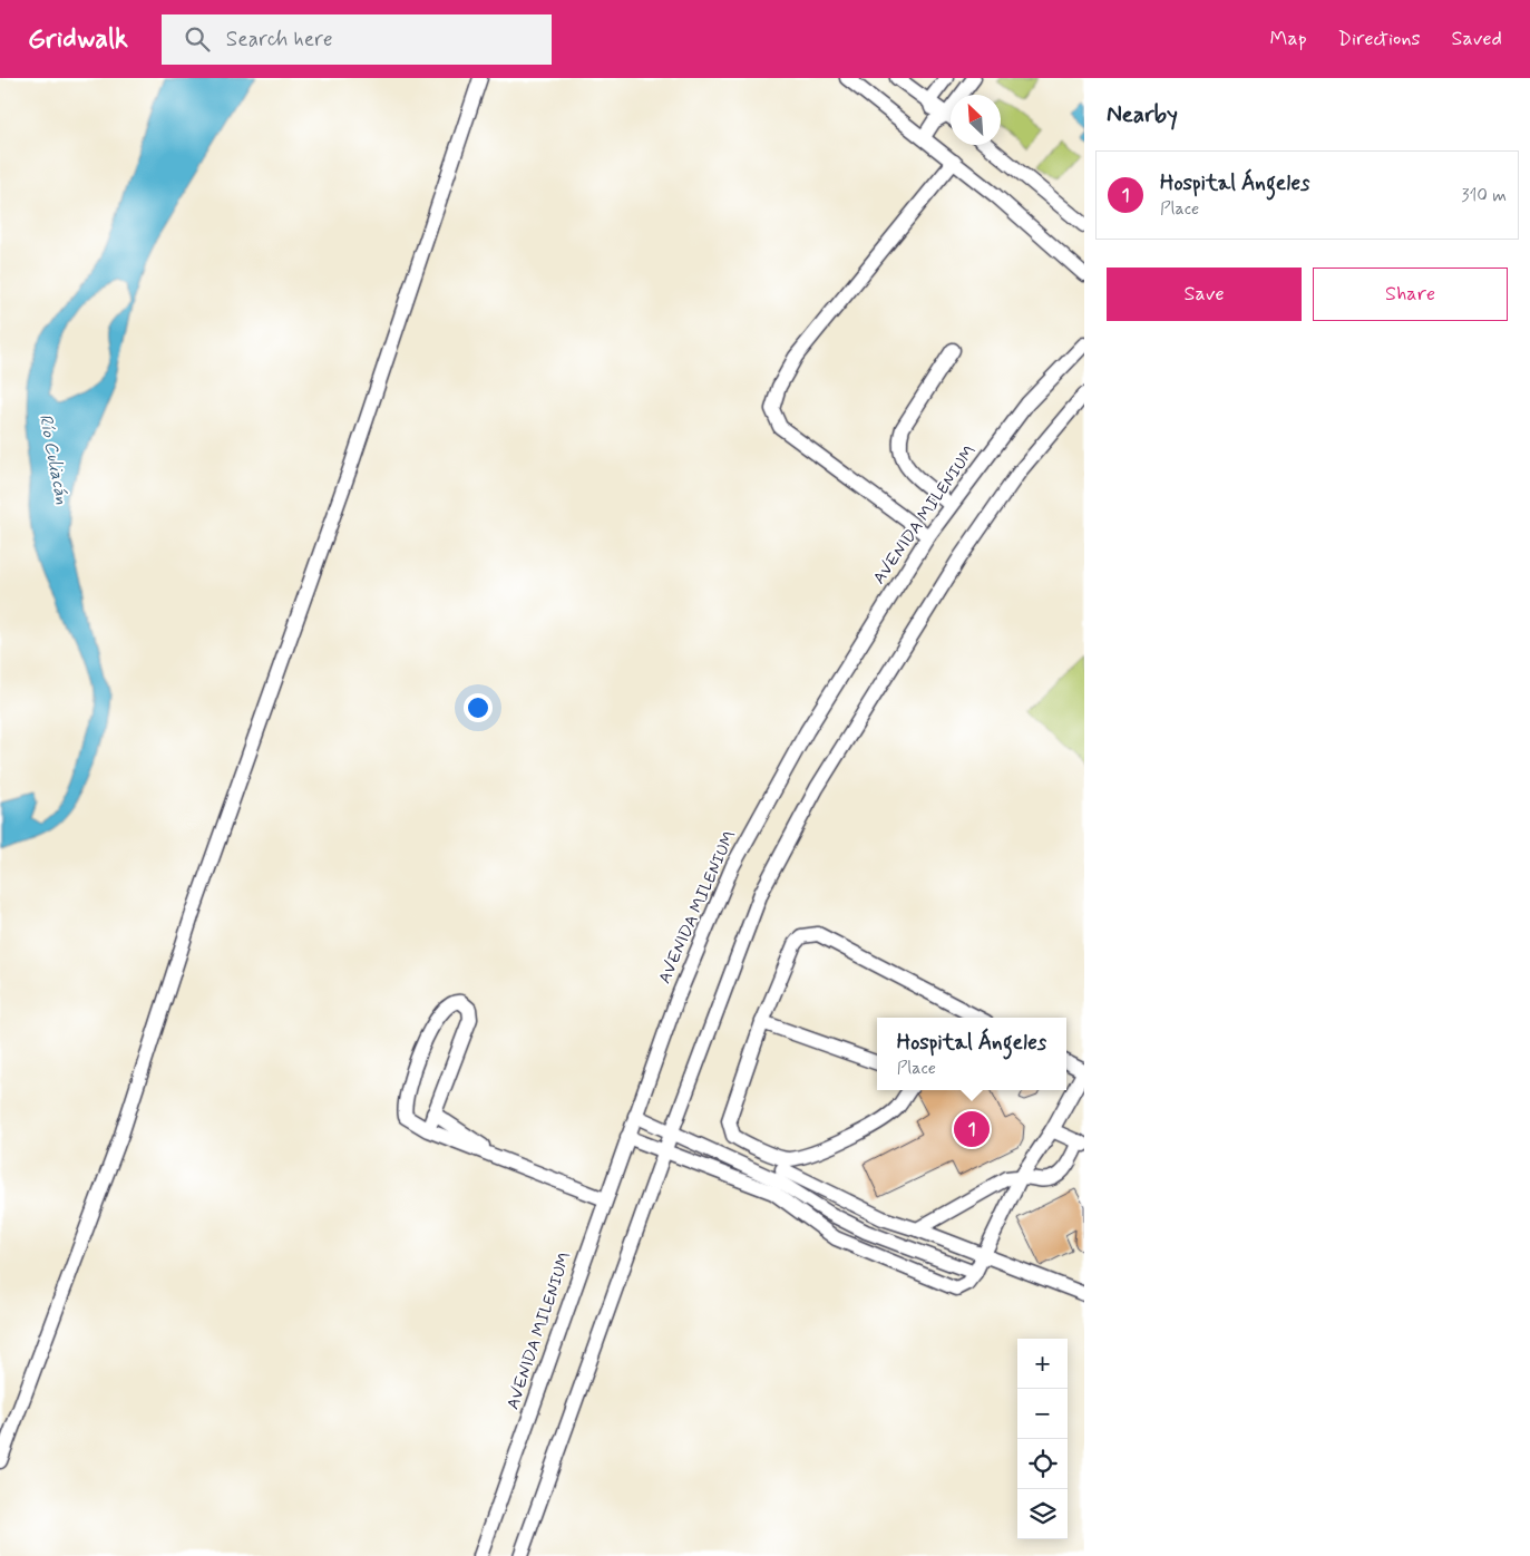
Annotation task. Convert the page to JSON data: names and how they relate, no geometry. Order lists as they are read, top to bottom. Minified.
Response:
{"streets":{"street":["AVENIDA MILENIUM"]},"water":["Río Culiacán"],"north":"top left","page":{"header":"Gridwalk","search":"Search here","nav":["Map","Directions","Saved"],"heading":"Nearby","list":[{"mark":"1","name":"Hospital Ángeles","note":"Place","value":"310 m"}],"buttons":["Save","Share"],"popup":["Hospital Ángeles","Place"],"pins":"1","map_buttons":["+","−"]}}
